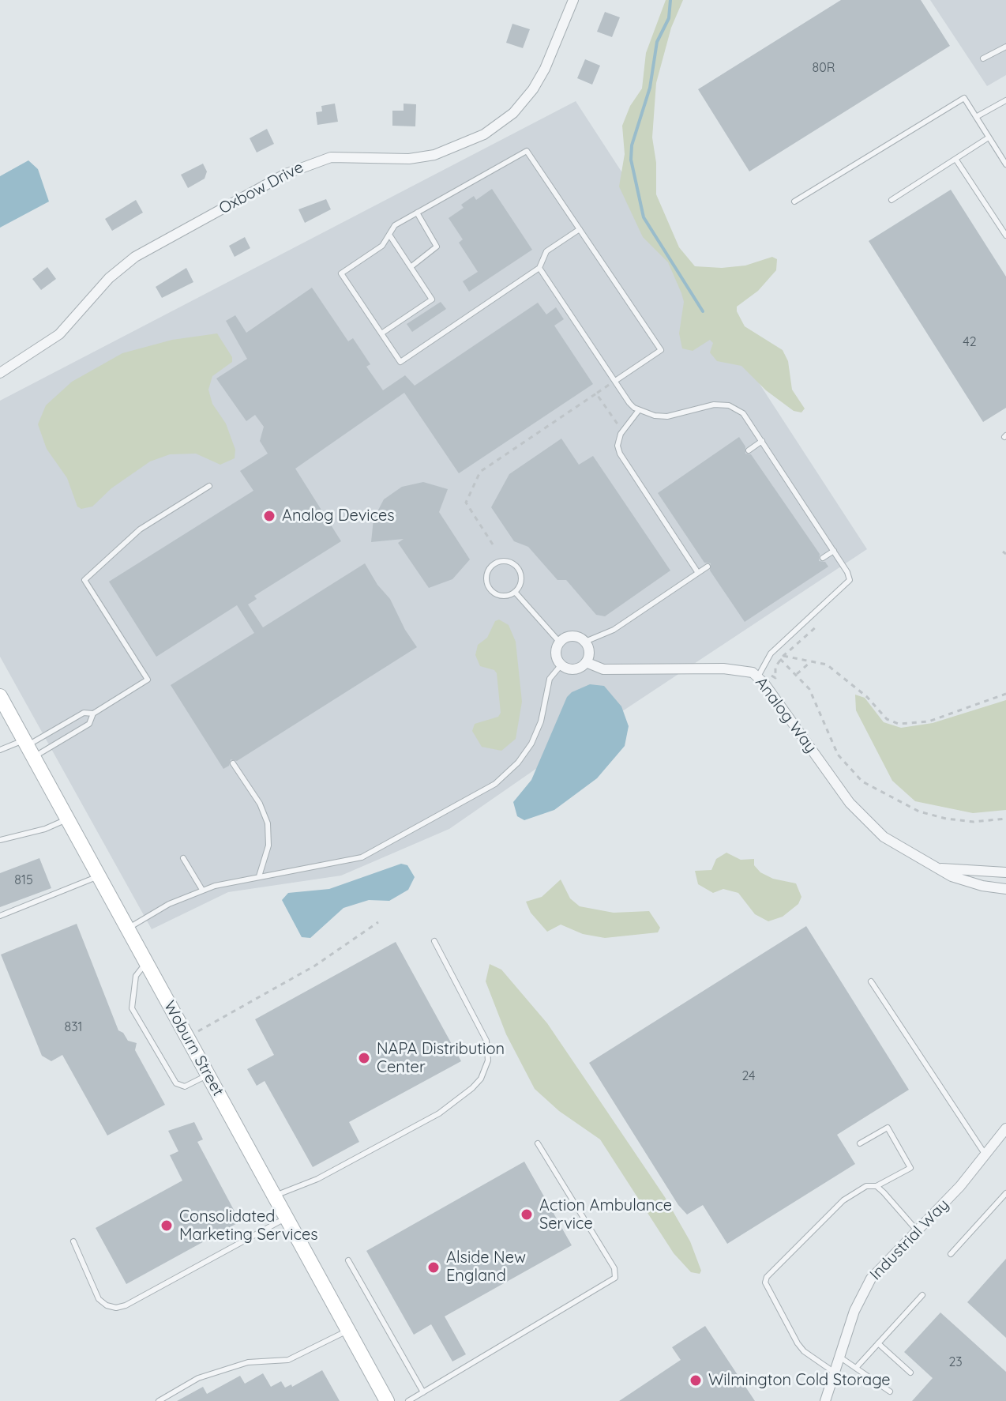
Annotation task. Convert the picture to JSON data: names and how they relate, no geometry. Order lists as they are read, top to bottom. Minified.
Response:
{"streets":{"street":["Oxbow Drive","Analog Way","Woburn Street","Industrial Way"]},"places":["Analog Devices","NAPA Distribution Center","Action Ambulance Service","Consolidated Marketing Services","Alside New England","Wilmington Cold Storage"],"house_numbers":["80R","42","815","831","24","23"]}
